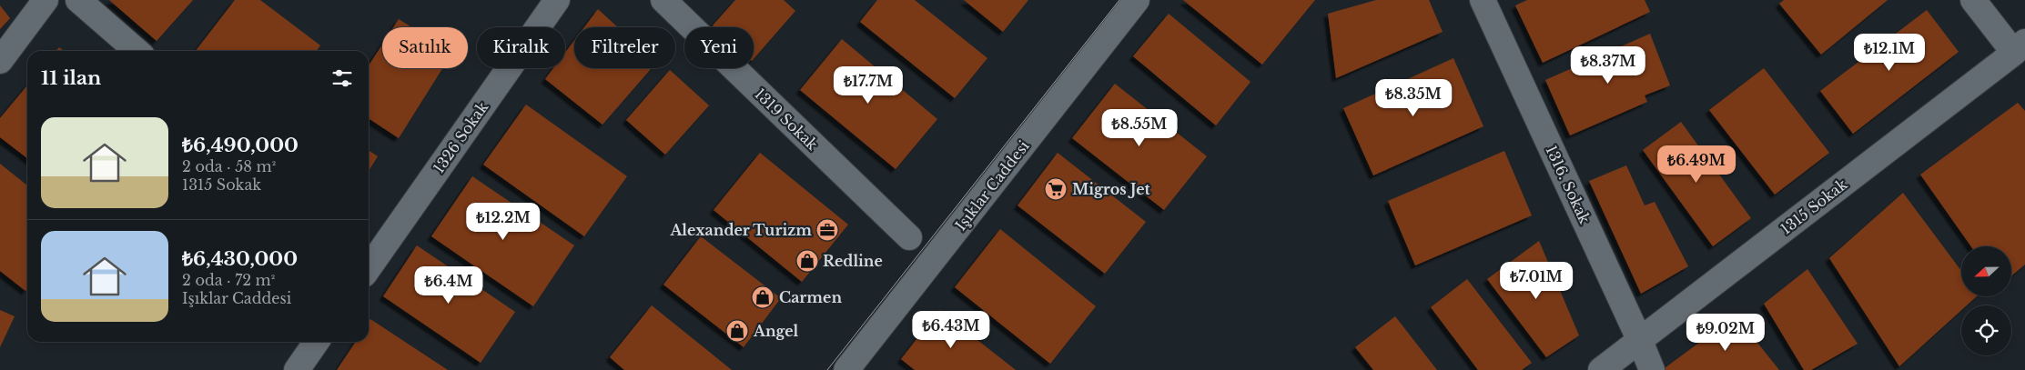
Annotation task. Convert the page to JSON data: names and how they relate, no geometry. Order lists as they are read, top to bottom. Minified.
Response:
{"streets":{"street":["1319 Sokak","1326 Sokak","1316. Sokak","Işıklar Caddesi","1315 Sokak"]},"crossings":[["1316. Sokak","1315 Sokak"]],"places":{"supermarket":["Migros Jet"],"office":["Alexander Turizm"],"shop":["Redline","Carmen","Angel"]},"north":"left","page":{"chip":["Satılık","Kiralık","Filtreler","Yeni"],"price":["₺12.1M","₺8.37M","₺17.7M","₺8.35M","₺8.55M","₺6.49M","₺12.2M","₺7.01M","₺6.4M","₺6.43M","₺9.02M"],"heading":"11 ilan","list":[{"name":"₺6,490,000","note":"2 oda · 58 m² · 1315 Sokak"},{"name":"₺6,430,000","note":"2 oda · 72 m² · Işıklar Caddesi"}]}}
